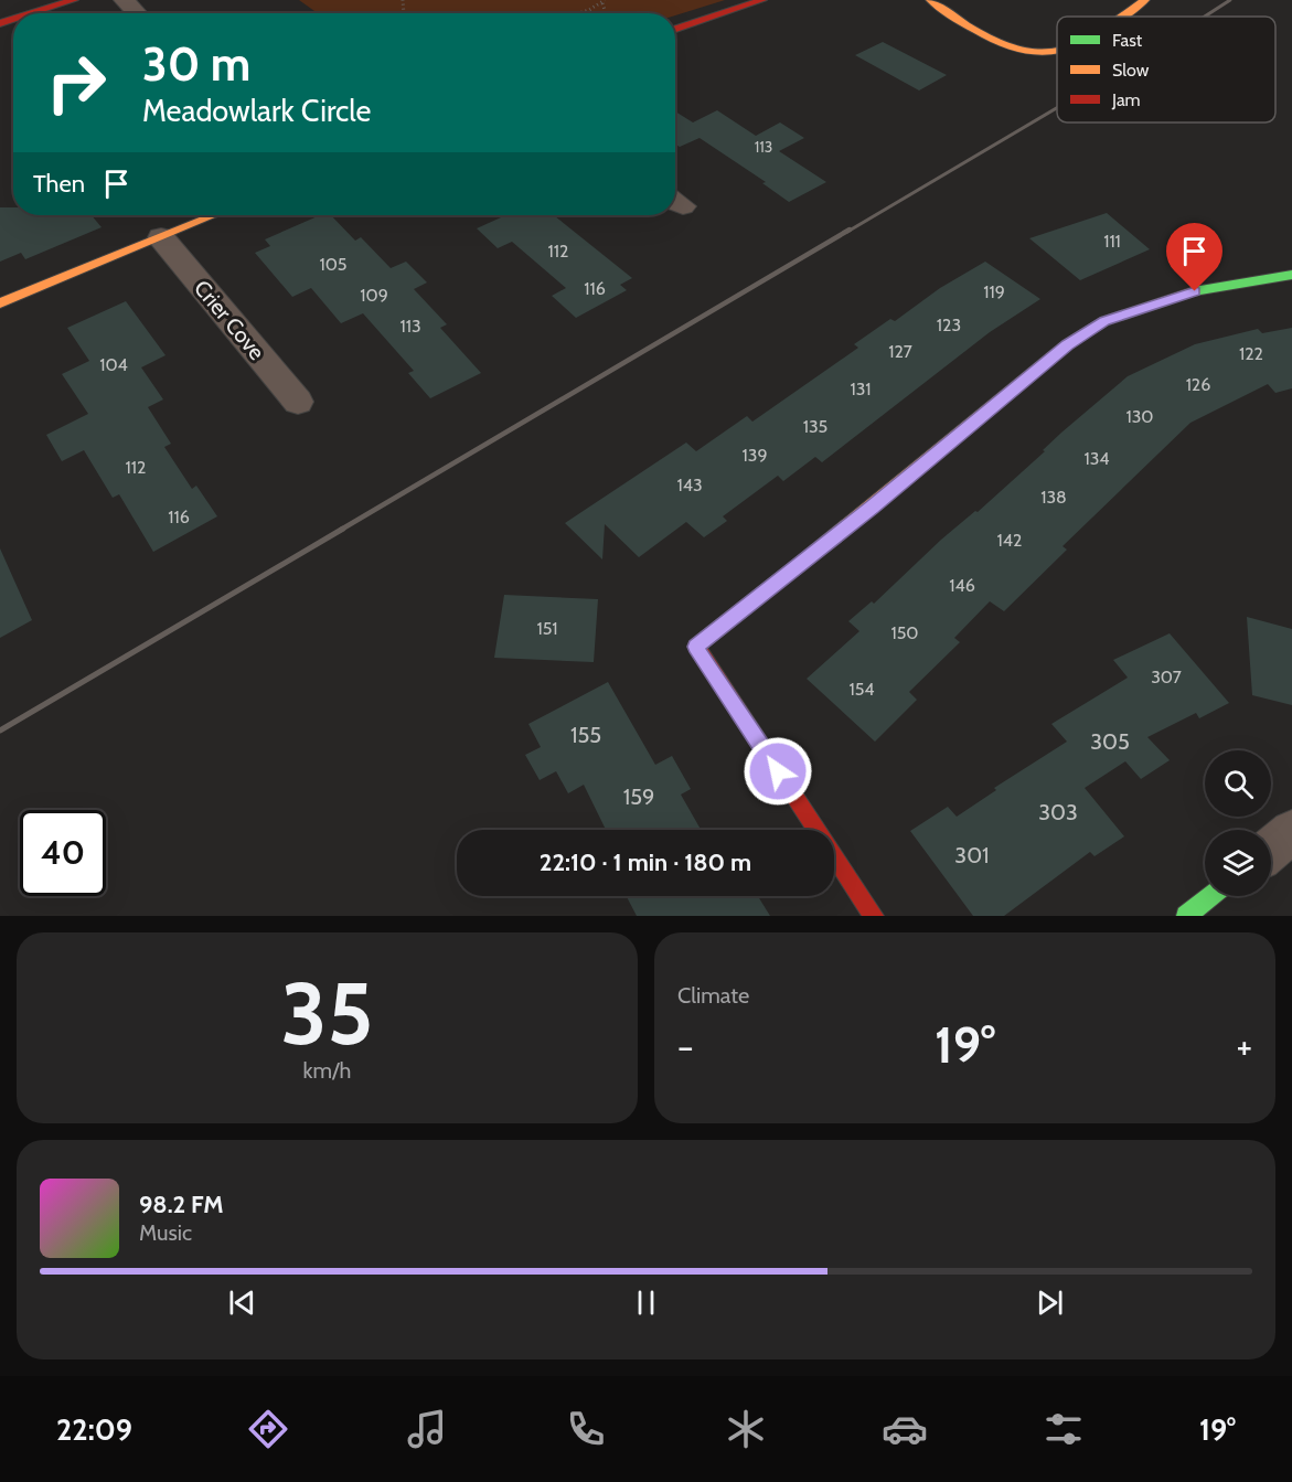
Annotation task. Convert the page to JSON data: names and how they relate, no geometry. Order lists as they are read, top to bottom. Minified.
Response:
{"streets":{"street":["Crier Cove"]},"house_numbers":["113","111","112","105","116","119","109","123","113","127","122","104","126","131","130","135","139","134","112","143","138","116","142","146","151","150","307","154","155","305","159","303","301"],"legend":["Fast","Slow","Jam"],"page":{"turn":["30 m","Meadowlark Circle"],"then":"Then","limit":"40","trip":"22:10 · 1 min · 180 m","tile":[["35","km/h"],"Climate"],"heat":["−","19°","+"],"song":["98.2 FM","Music"],"tabs":["22:09","19°"]}}
